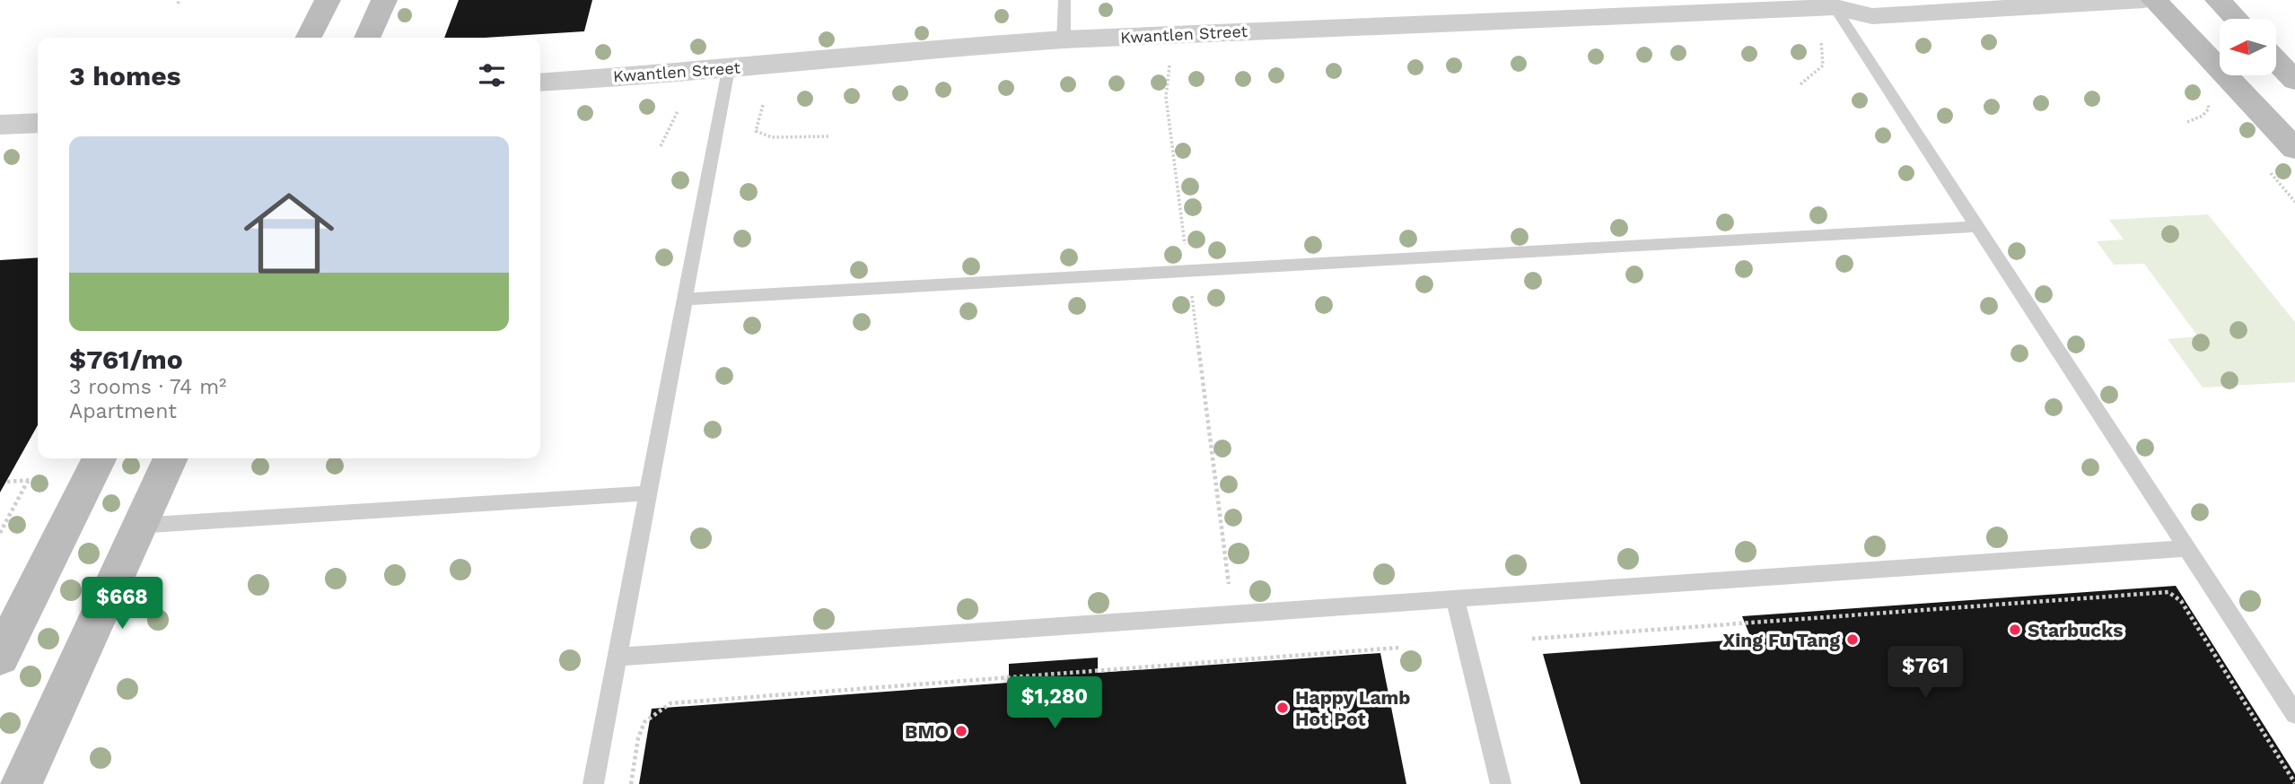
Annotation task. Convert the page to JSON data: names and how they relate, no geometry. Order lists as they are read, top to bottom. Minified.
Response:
{"streets":{"street":["Kwantlen Street"]},"places":["Starbucks","Xing Fu Tang","Happy Lamb Hot Pot","BMO"],"north":"left","page":{"heading":"3 homes","list":[{"name":"$761/mo","note":"3 rooms · 74 m² · Apartment"}],"price":["$668","$761","$1,280"]}}
